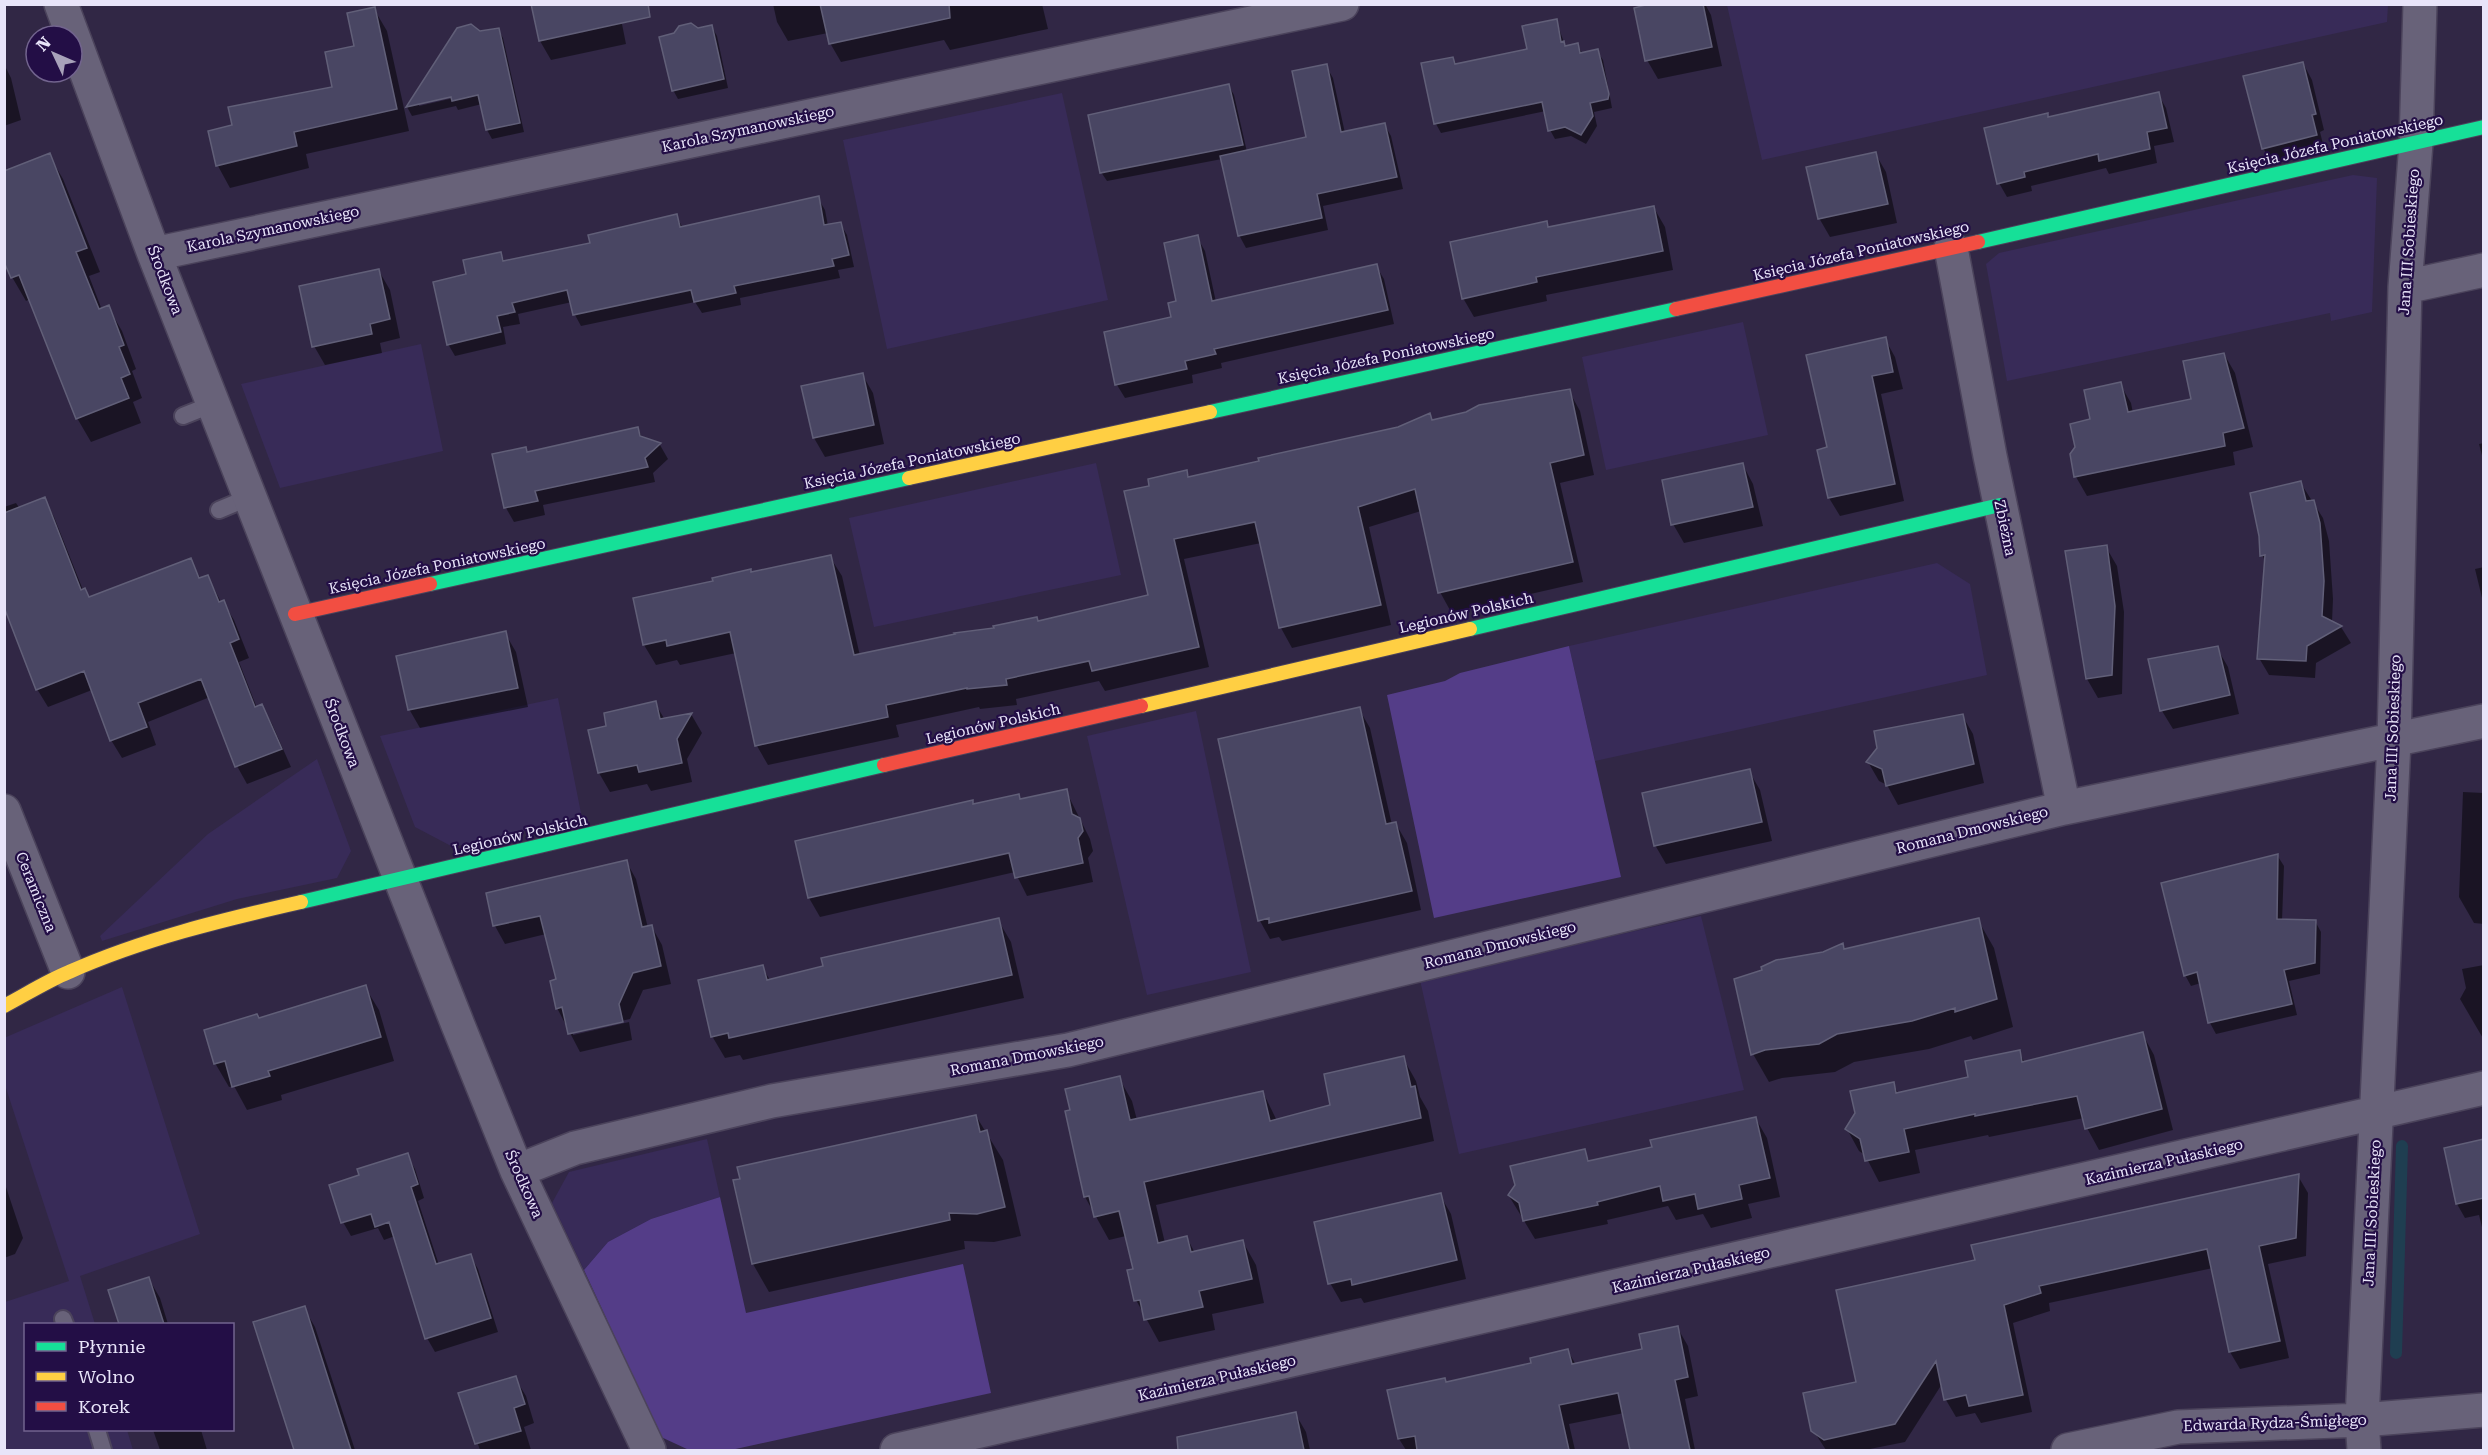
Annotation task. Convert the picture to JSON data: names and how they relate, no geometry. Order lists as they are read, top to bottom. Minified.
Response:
{"streets":{"street":["Karola Szymanowskiego","Księcia Józefa Poniatowskiego","Jana III Sobieskiego","Środkowa","Zbieżna","Legionów Polskich","Romana Dmowskiego","Ceramiczna","Kazimierza Pułaskiego","Edwarda Rydza-Śmigłego"]},"crossings":[["Karola Szymanowskiego","Środkowa"],["Księcia Józefa Poniatowskiego","Jana III Sobieskiego"],["Księcia Józefa Poniatowskiego","Środkowa"],["Księcia Józefa Poniatowskiego","Zbieżna"],["Jana III Sobieskiego","Romana Dmowskiego"],["Jana III Sobieskiego","Kazimierza Pułaskiego"],["Jana III Sobieskiego","Edwarda Rydza-Śmigłego"],["Środkowa","Legionów Polskich"],["Środkowa","Romana Dmowskiego"],["Zbieżna","Legionów Polskich"],["Zbieżna","Romana Dmowskiego"],["Legionów Polskich","Ceramiczna"]],"legend":["Płynnie","Wolno","Korek"],"north":"top left"}
